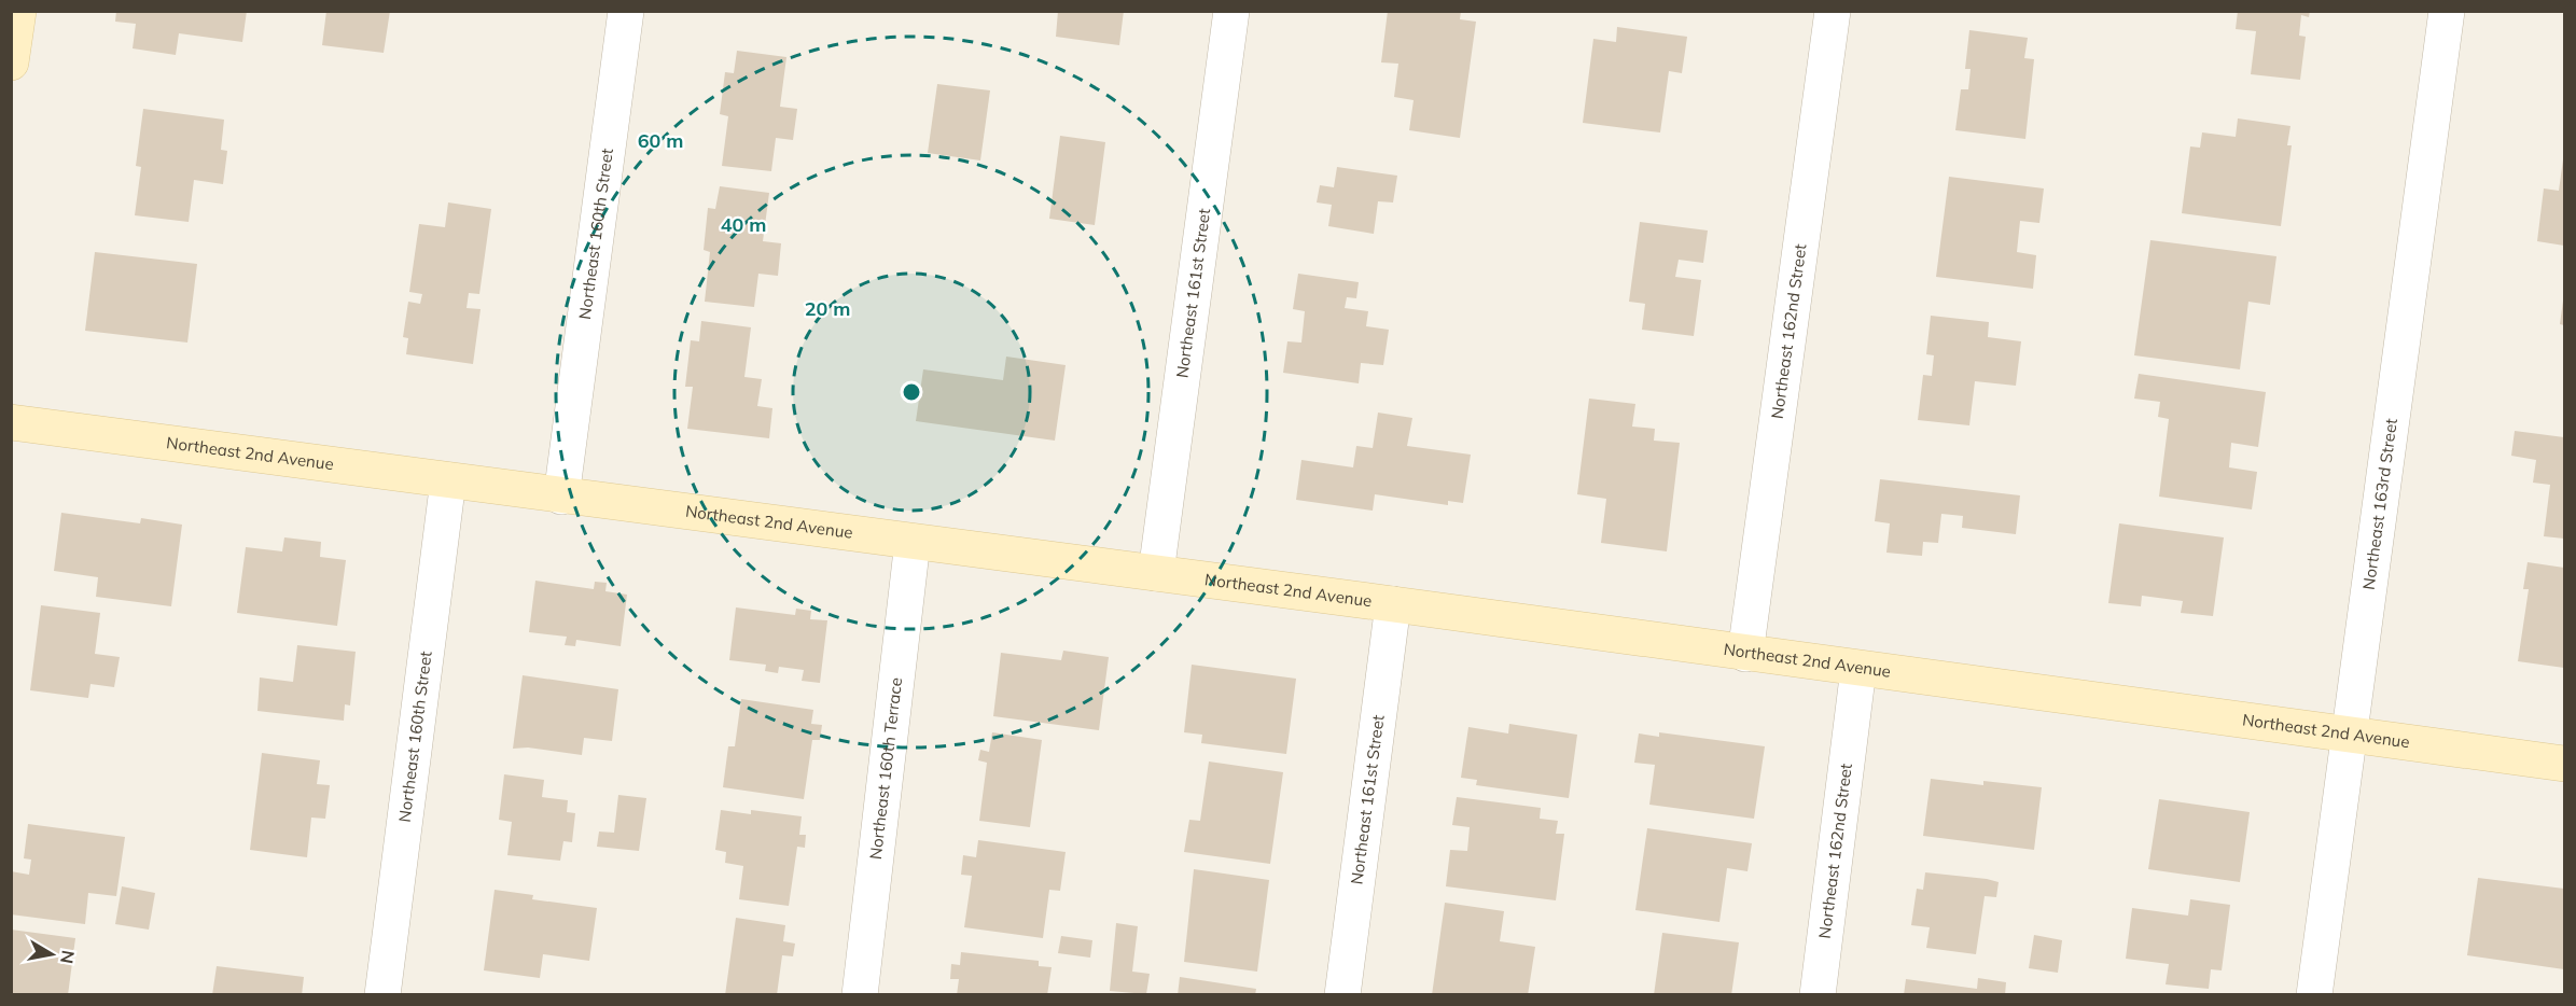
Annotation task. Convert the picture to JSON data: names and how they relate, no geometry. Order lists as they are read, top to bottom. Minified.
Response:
{"streets":{"street":["Northeast 160th Street","Northeast 161st Street","Northeast 162nd Street","Northeast 2nd Avenue","Northeast 163rd Street","Northeast 160th Terrace"]},"crossings":[["Northeast 160th Street","Northeast 2nd Avenue"],["Northeast 161st Street","Northeast 2nd Avenue"],["Northeast 162nd Street","Northeast 2nd Avenue"],["Northeast 2nd Avenue","Northeast 163rd Street"],["Northeast 2nd Avenue","Northeast 160th Terrace"]],"north":"right","rings":["60 m","40 m","20 m"]}
